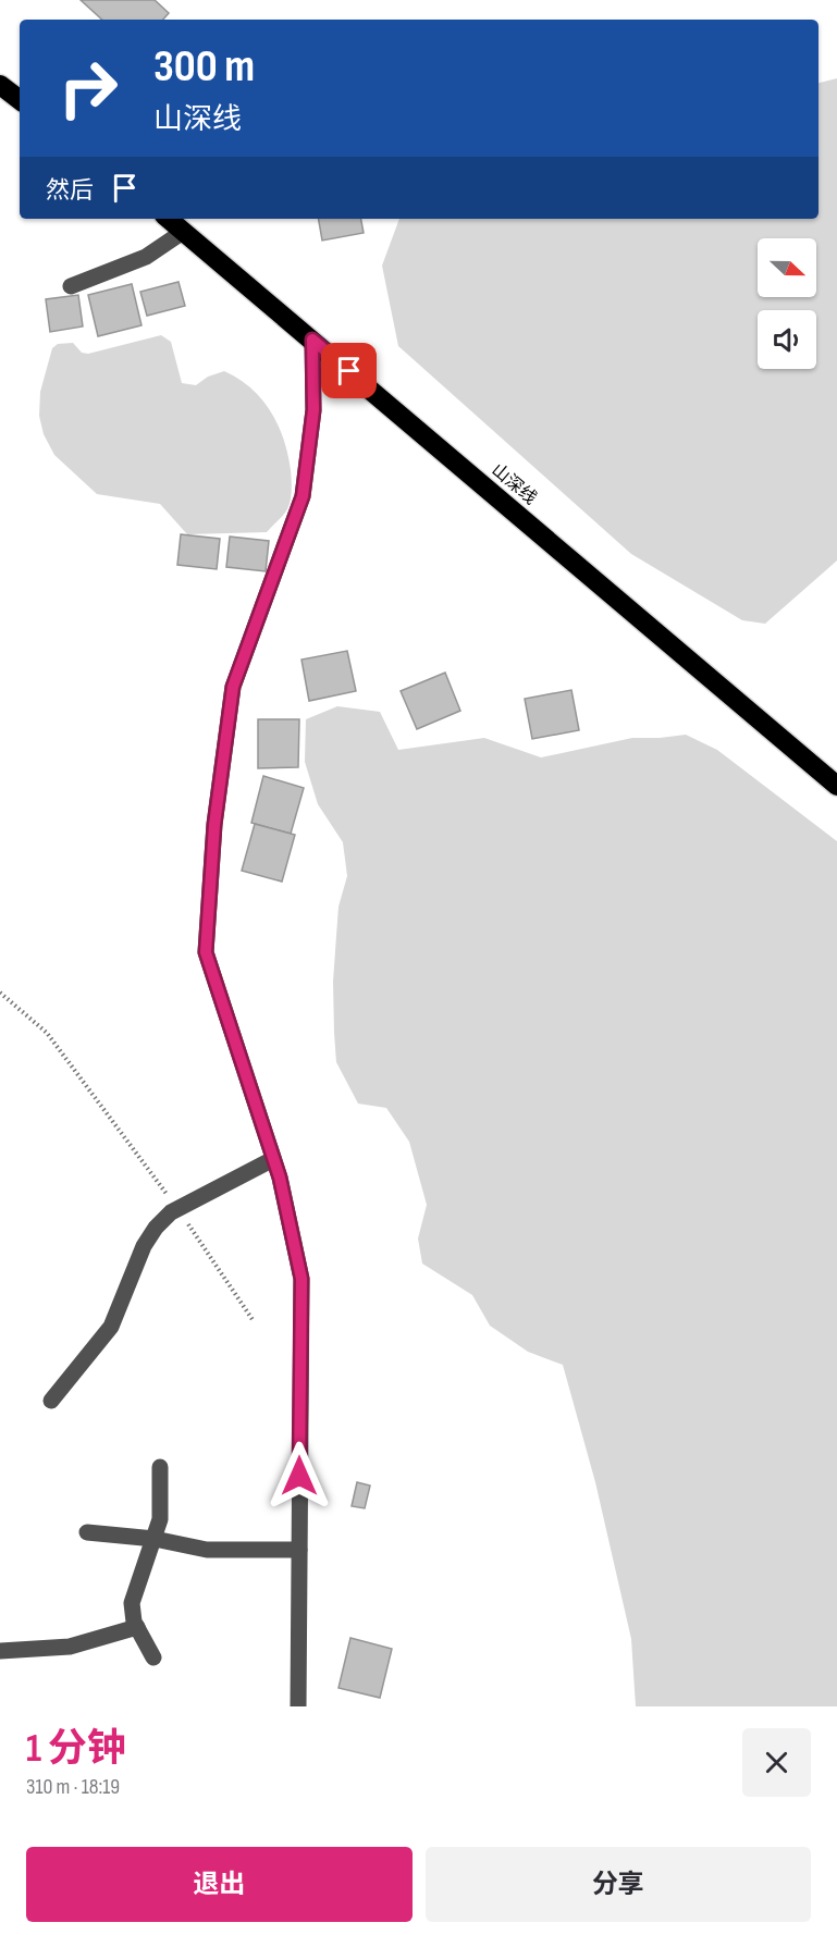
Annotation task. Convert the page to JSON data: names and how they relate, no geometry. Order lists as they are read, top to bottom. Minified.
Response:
{"streets":{"highway":["山深线"]},"north":"right","page":{"turn":["300 m","山深线"],"then":"然后","heading":["1 分钟","310 m · 18:19"],"buttons":["退出","分享"]}}
